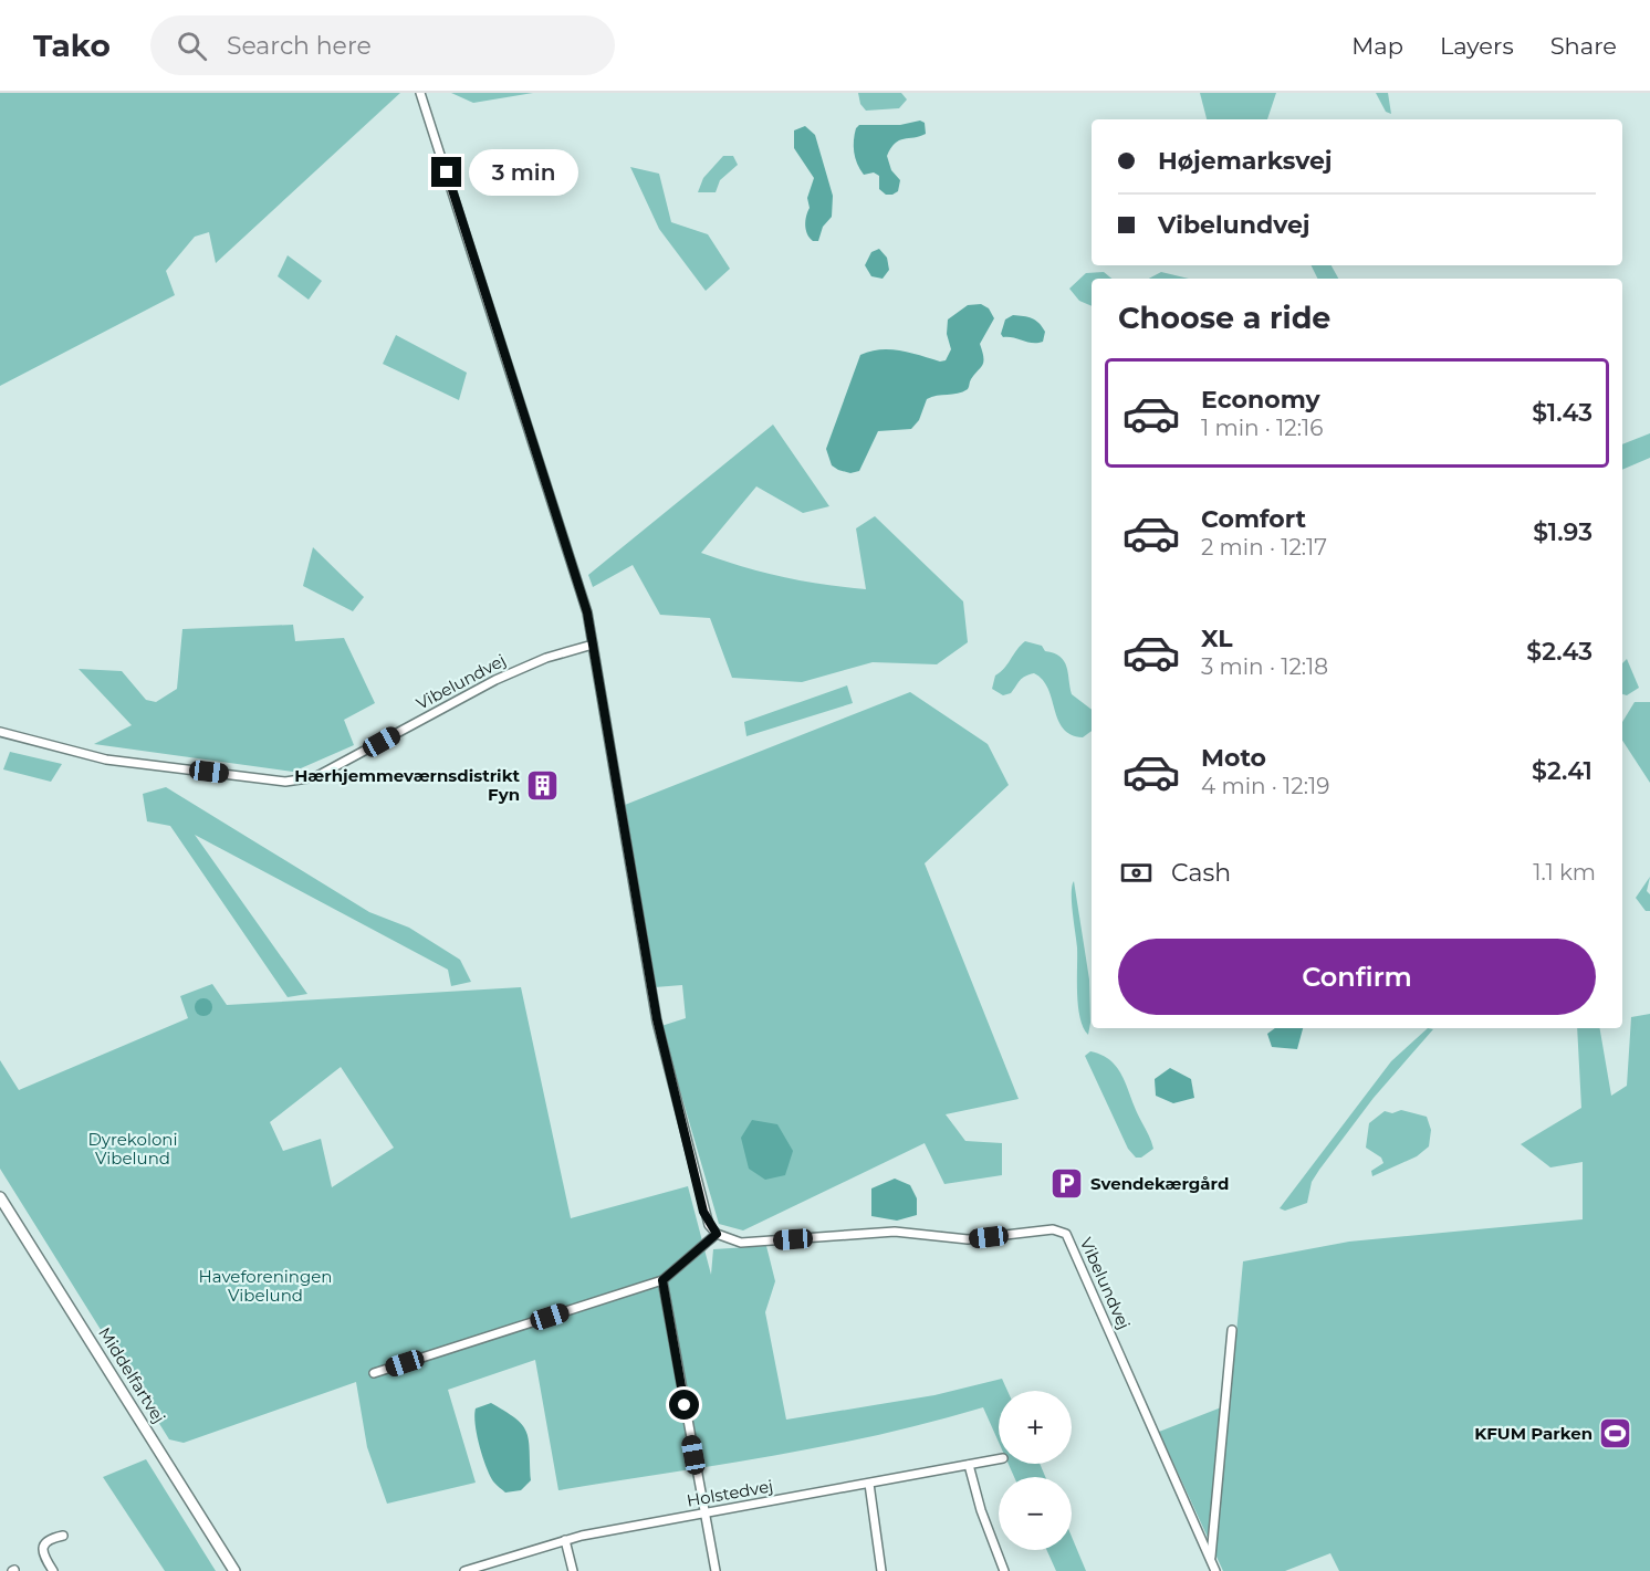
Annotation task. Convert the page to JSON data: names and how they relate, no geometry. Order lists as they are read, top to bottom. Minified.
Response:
{"streets":{"main road":["Middelfartvej"],"street":["Vibelundvej","Holstedvej"]},"parks":["Dyrekoloni Vibelund","Haveforeningen Vibelund"],"places":{"building":["Hærhjemmeværnsdistrikt Fyn"],"parking":["Svendekærgård"],"sports":["KFUM Parken"]},"page":{"header":"Tako","search":"Search here","nav":["Map","Layers","Share"],"banner":["Højemarksvej","Vibelundvej"],"bubble":"3 min","heading":"Choose a ride","list":[{"name":"Economy","note":"1 min · 12:16","value":"$1.43"},{"name":"Comfort","note":"2 min · 12:17","value":"$1.93"},{"name":"XL","note":"3 min · 12:18","value":"$2.43"},{"name":"Moto","note":"4 min · 12:19","value":"$2.41"}],"pay":["Cash","1.1 km"],"buttons":"Confirm","map_buttons":["+","−"]}}
